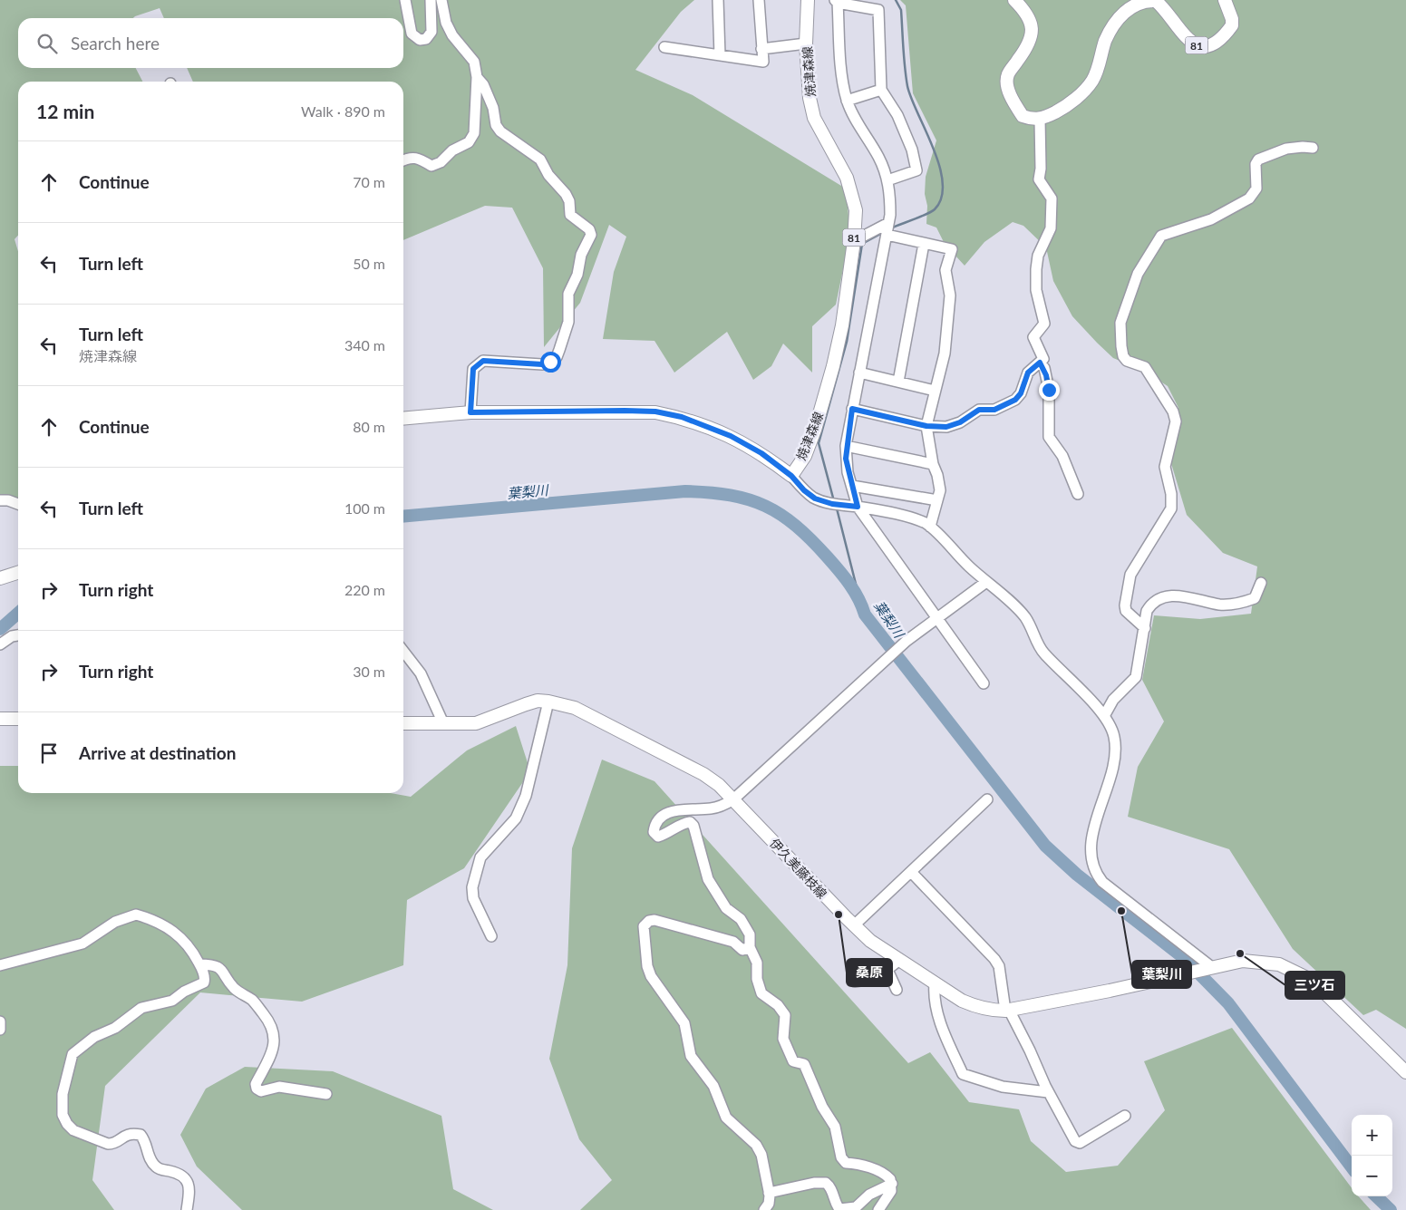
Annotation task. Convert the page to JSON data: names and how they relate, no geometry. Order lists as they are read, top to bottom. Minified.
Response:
{"streets":{"main road":["81","焼津森線","伊久美藤枝線"]},"water":["葉梨川"],"places":["葉梨川","桑原","三ツ石"],"page":{"search":"Search here","heading":["12 min","Walk · 890 m"],"list":[["Continue","70 m"],["Turn left","50 m"],["Turn left","焼津森線","340 m"],["Continue","80 m"],["Turn left","100 m"],["Turn right","220 m"],["Turn right","30 m"],"Arrive at destination"],"map_buttons":["+","−"]}}
